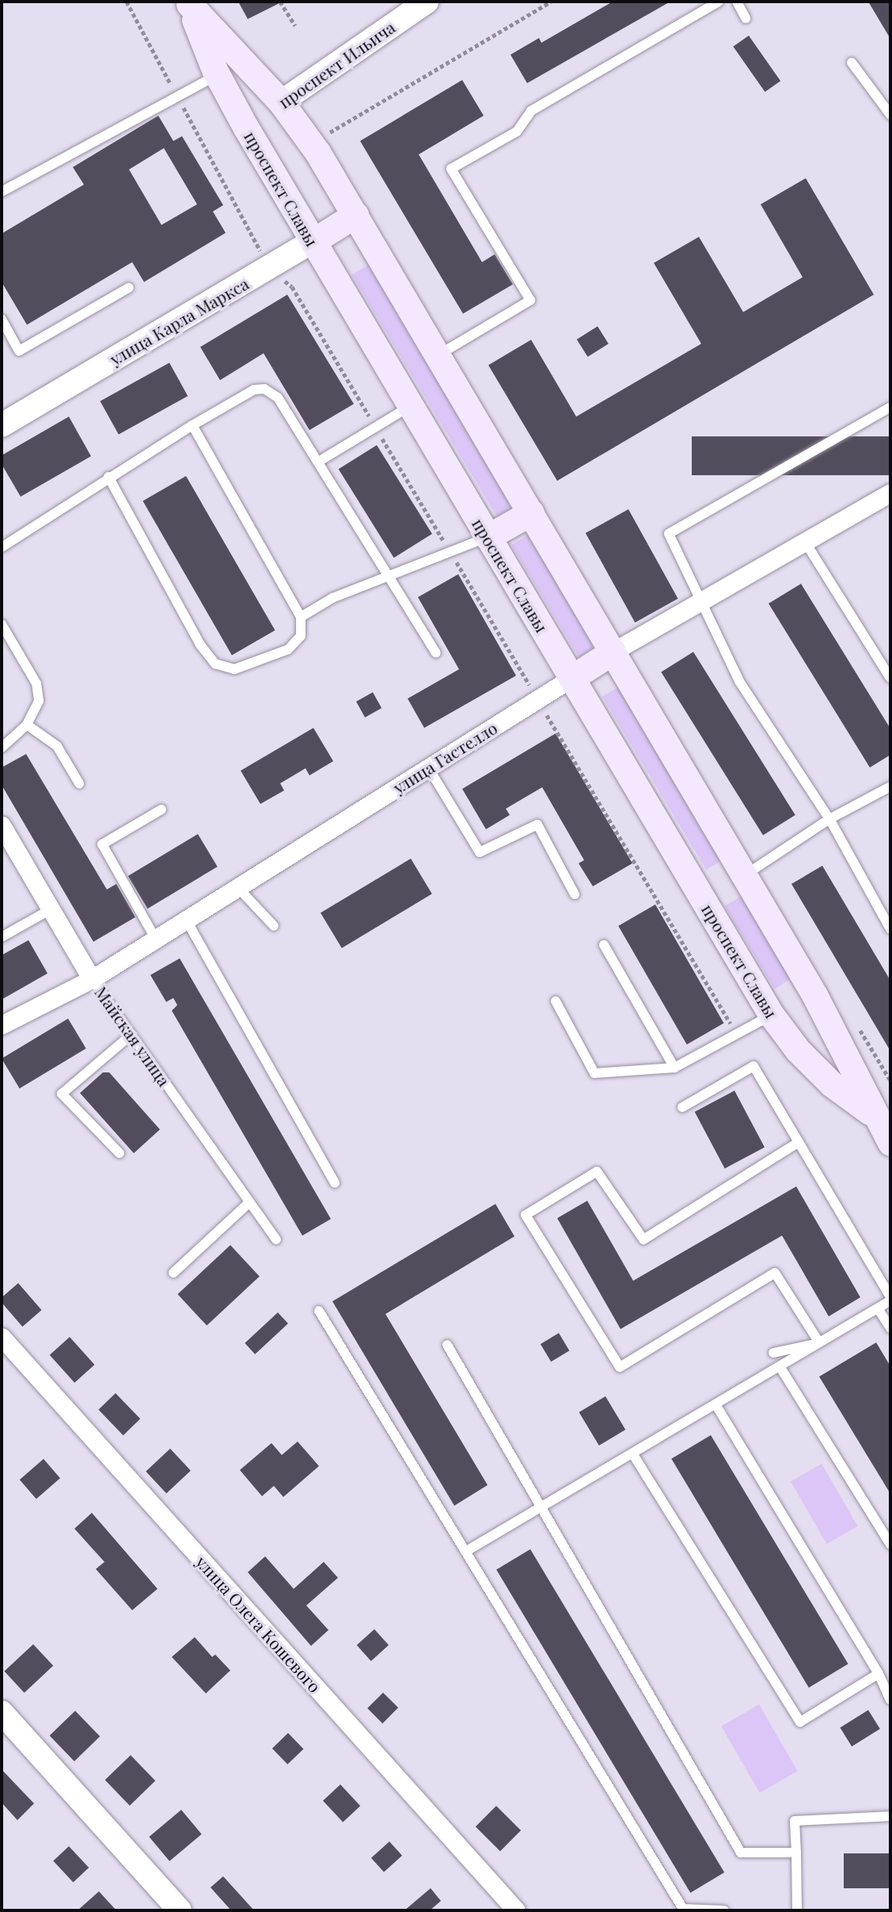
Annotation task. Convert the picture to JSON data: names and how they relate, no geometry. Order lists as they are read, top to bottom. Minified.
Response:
{"streets":{"main road":["проспект Ильича","проспект Славы","улица Карла Маркса","улица Гастелло"],"street":["Майская улица","улица Олега Кошевого"]},"crossings":[["проспект Ильича","проспект Славы"],["проспект Славы","улица Карла Маркса"],["проспект Славы","улица Гастелло"],["улица Гастелло","Майская улица"]]}
